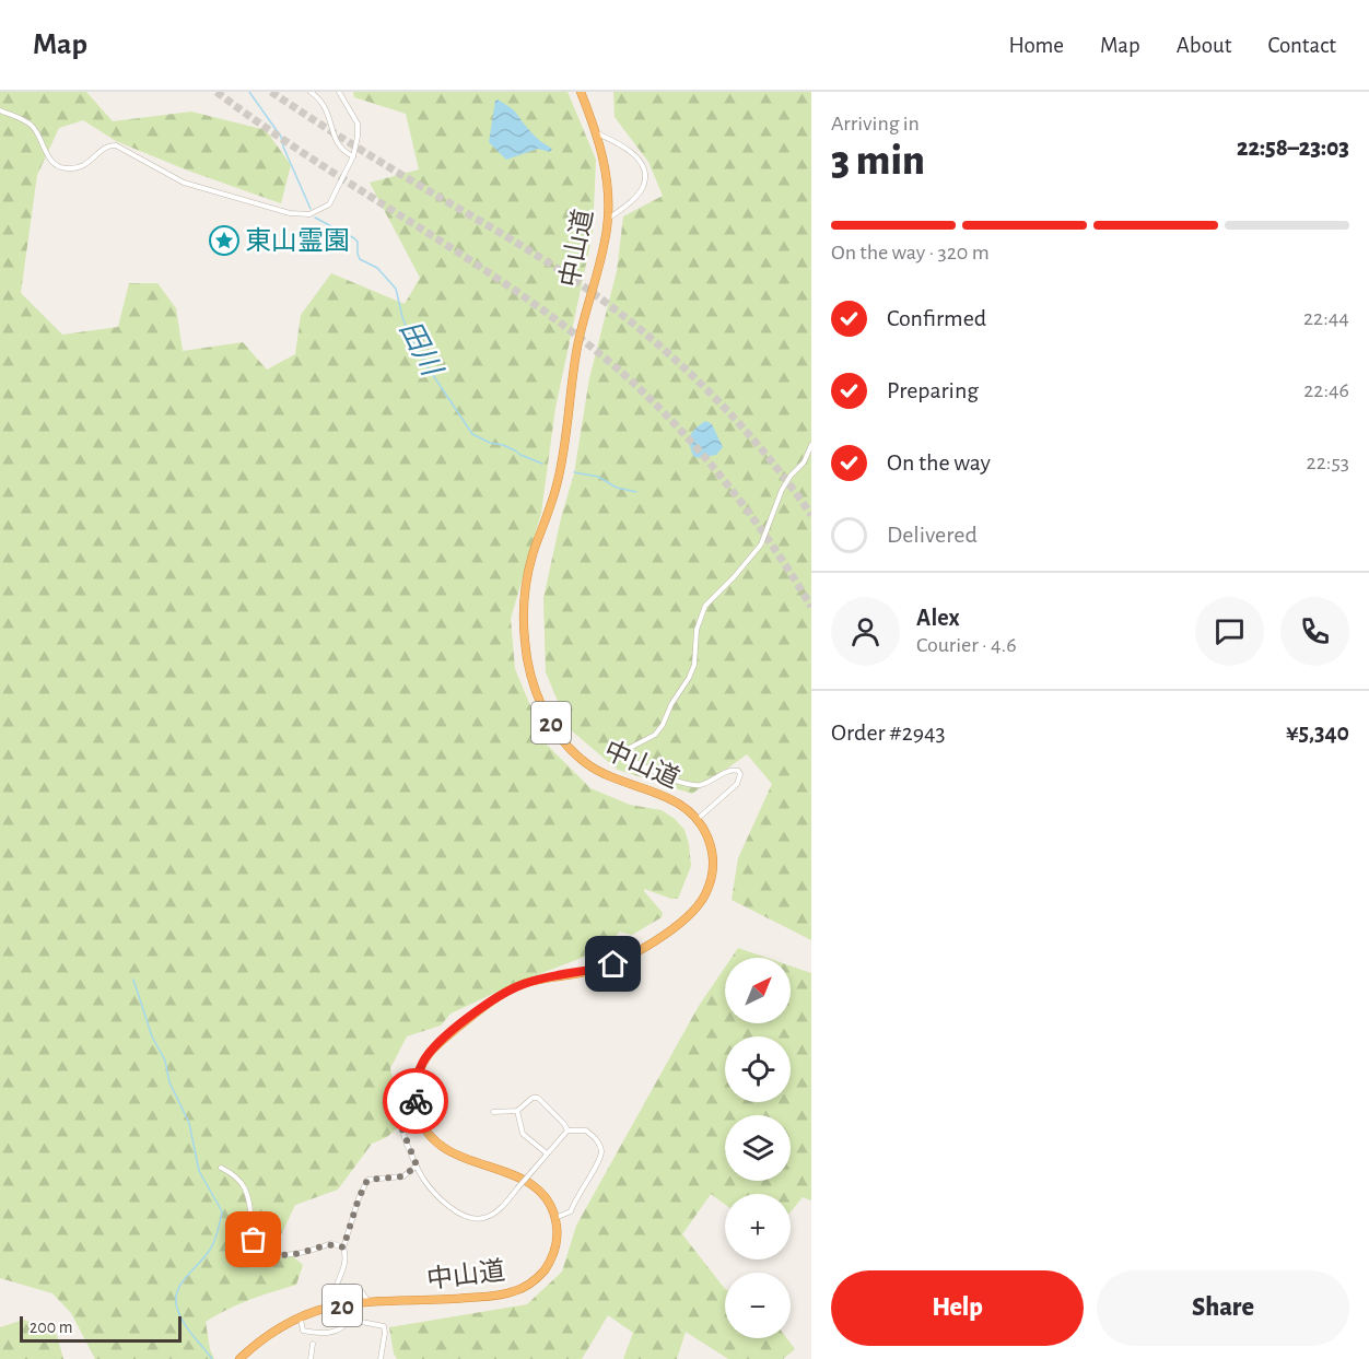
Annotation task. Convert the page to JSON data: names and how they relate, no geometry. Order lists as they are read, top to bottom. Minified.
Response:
{"streets":{"highway":["中山道","20"]},"water":["田川"],"places":{"place":["東山霊園"]},"scale_bar":"200 m","north":"top right","page":{"header":"Map","nav":["Home","Map","About","Contact"],"heading":["3 min","Arriving in","22:58–23:03"],"panel":["Alex","Courier · 4.6","Order #2943","¥5,340"],"bar":"On the way · 320 m","list":[["Confirmed","22:44"],["Preparing","22:46"],["On the way","22:53"],"Delivered"],"map_buttons":["+","−"],"buttons":["Help","Share"],"scale":"200 m"}}
